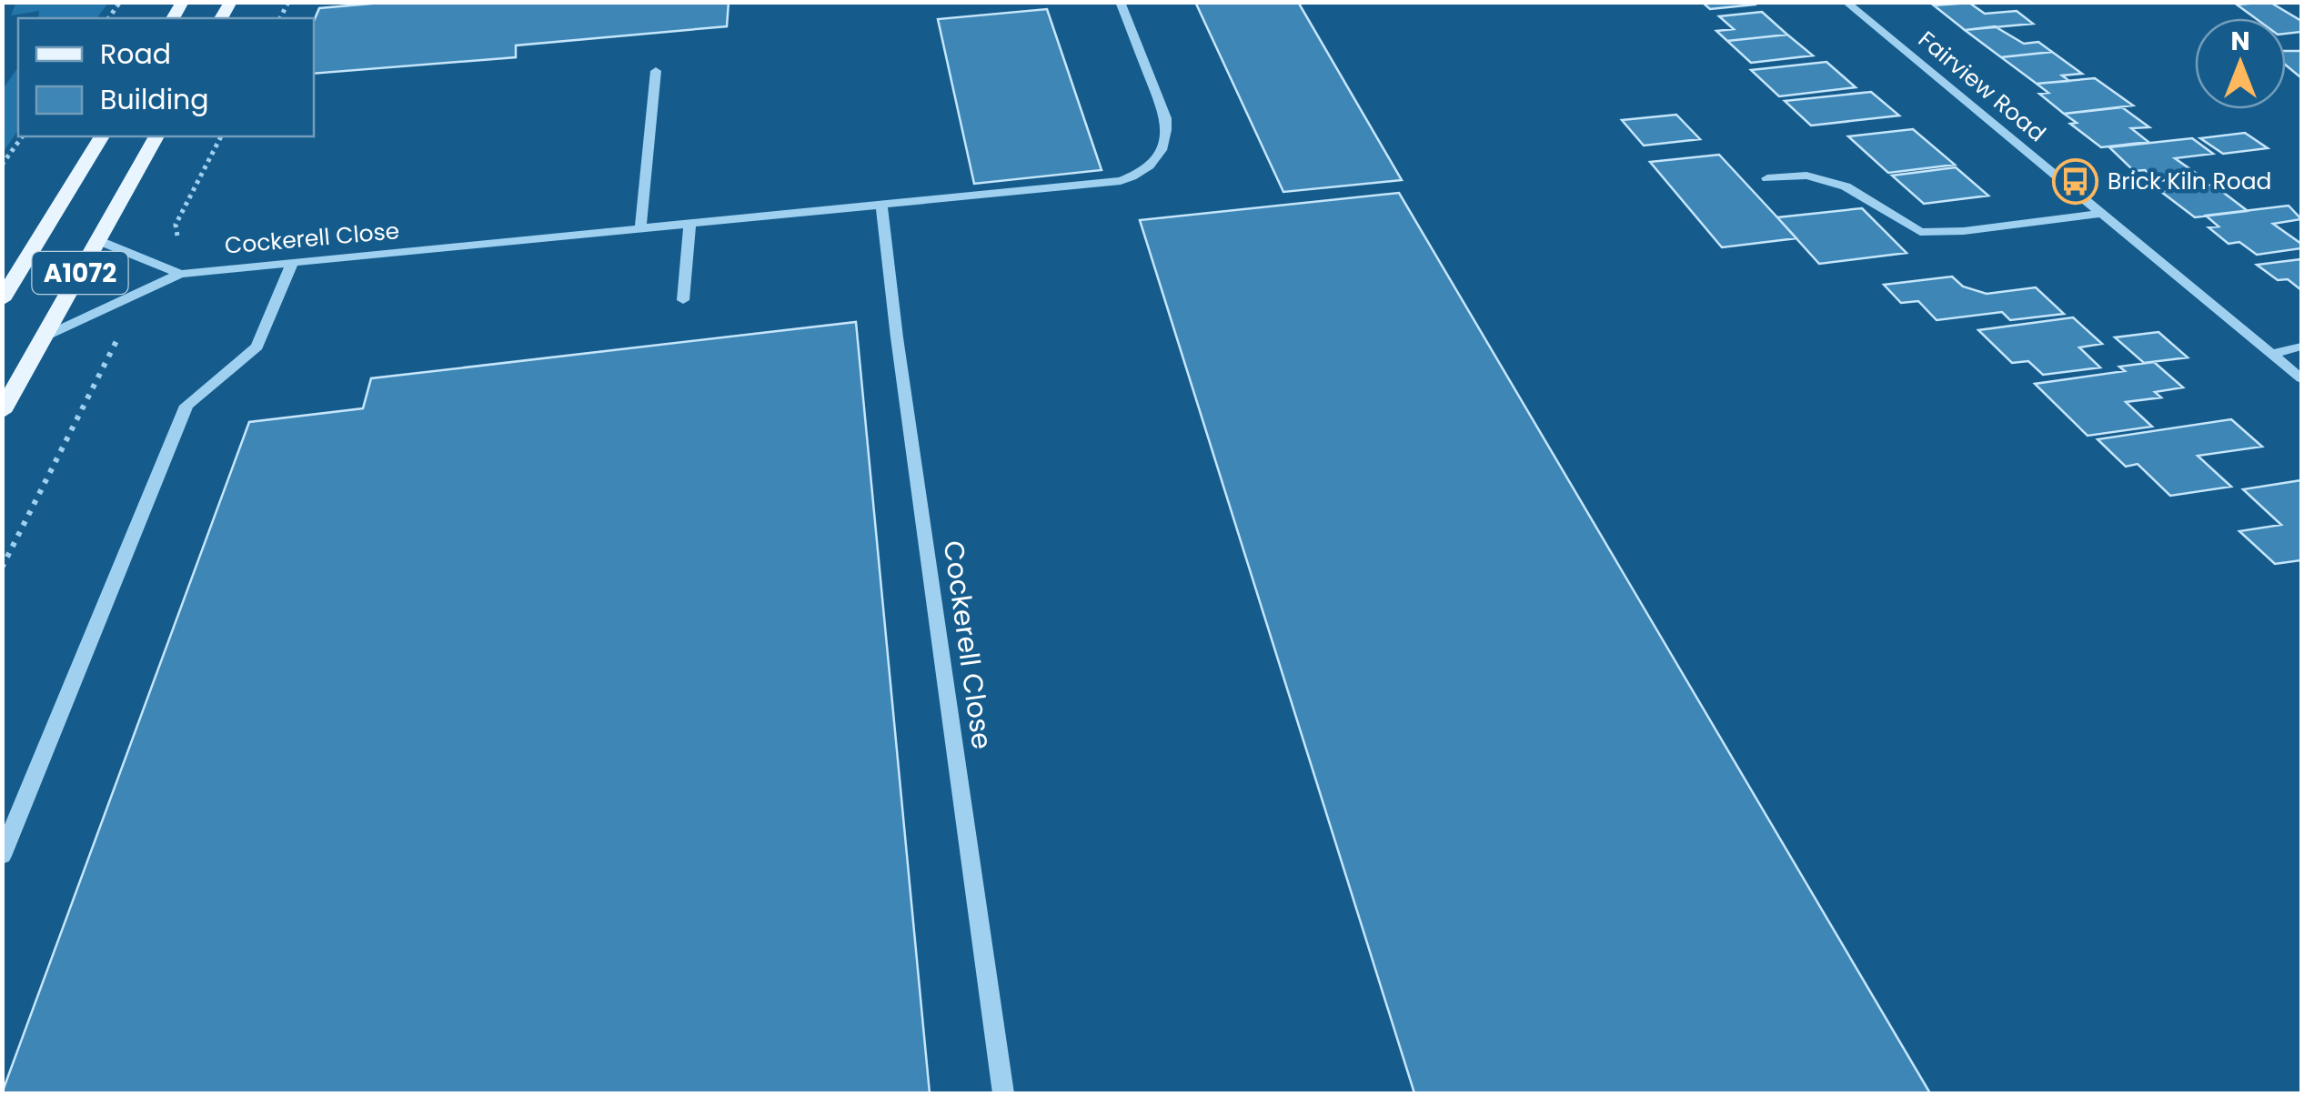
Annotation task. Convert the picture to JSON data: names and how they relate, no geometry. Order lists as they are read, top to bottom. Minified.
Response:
{"streets":{"main road":["A1072"],"street":["Fairview Road","Cockerell Close"]},"crossings":[["Cockerell Close","A1072"]],"places":{"bus stop":["Brick Kiln Road"]},"legend":["Road","Building"],"north":"top"}
